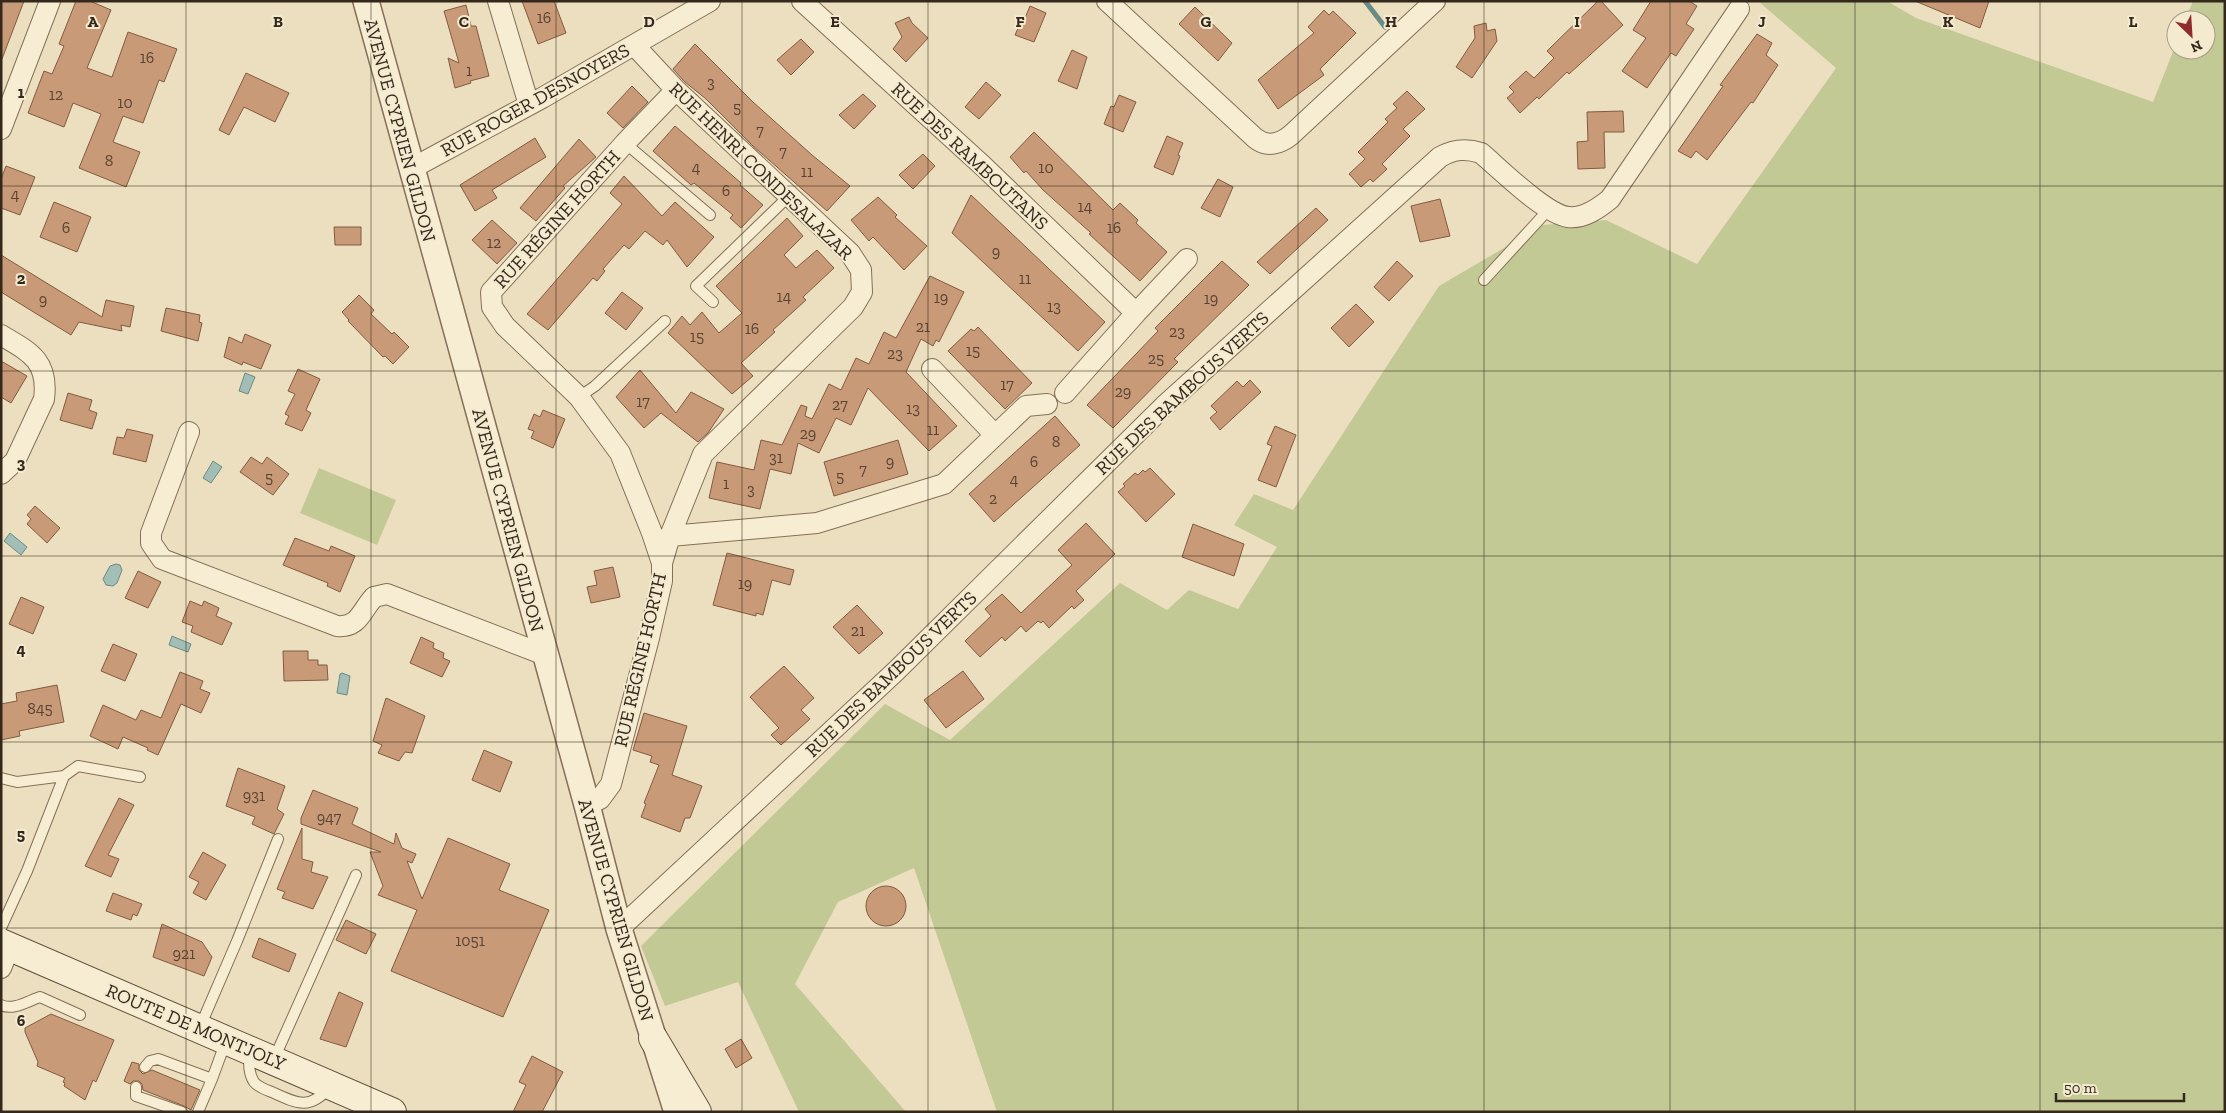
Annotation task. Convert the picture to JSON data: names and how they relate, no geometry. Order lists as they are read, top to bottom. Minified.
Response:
{"streets":{"main road":["ROUTE DE MONTJOLY"],"street":["RUE ROGER DESNOYERS","AVENUE CYPRIEN GILDON","RUE DES RAMBOUTANS","RUE HENRI CONDESALAZAR","RUE RÉGINE HORTH","RUE DES BAMBOUS VERTS"]},"crossings":[["RUE ROGER DESNOYERS","AVENUE CYPRIEN GILDON"],["RUE ROGER DESNOYERS","RUE HENRI CONDESALAZAR"],["AVENUE CYPRIEN GILDON","RUE RÉGINE HORTH"],["AVENUE CYPRIEN GILDON","RUE DES BAMBOUS VERTS"],["RUE HENRI CONDESALAZAR","RUE RÉGINE HORTH"]],"house_numbers":["16","16","1","3","12","10","5","7","7","8","4","10","11","6","4","14","6","16","12","9","11","14","19","19","9","13","21","16","23","15","15","23","25","17","29","17","27","13","11","29","8","31","9","6","7","5","5","4","1","3","2","19","21","845","931","947","1051","921"],"scale_bar":"50 m","north":"bottom right","grid":{"columns":["A","B","C","D","E","F","G","H","I","J","K","L"],"rows":["1","2","3","4","5","6"]}}
